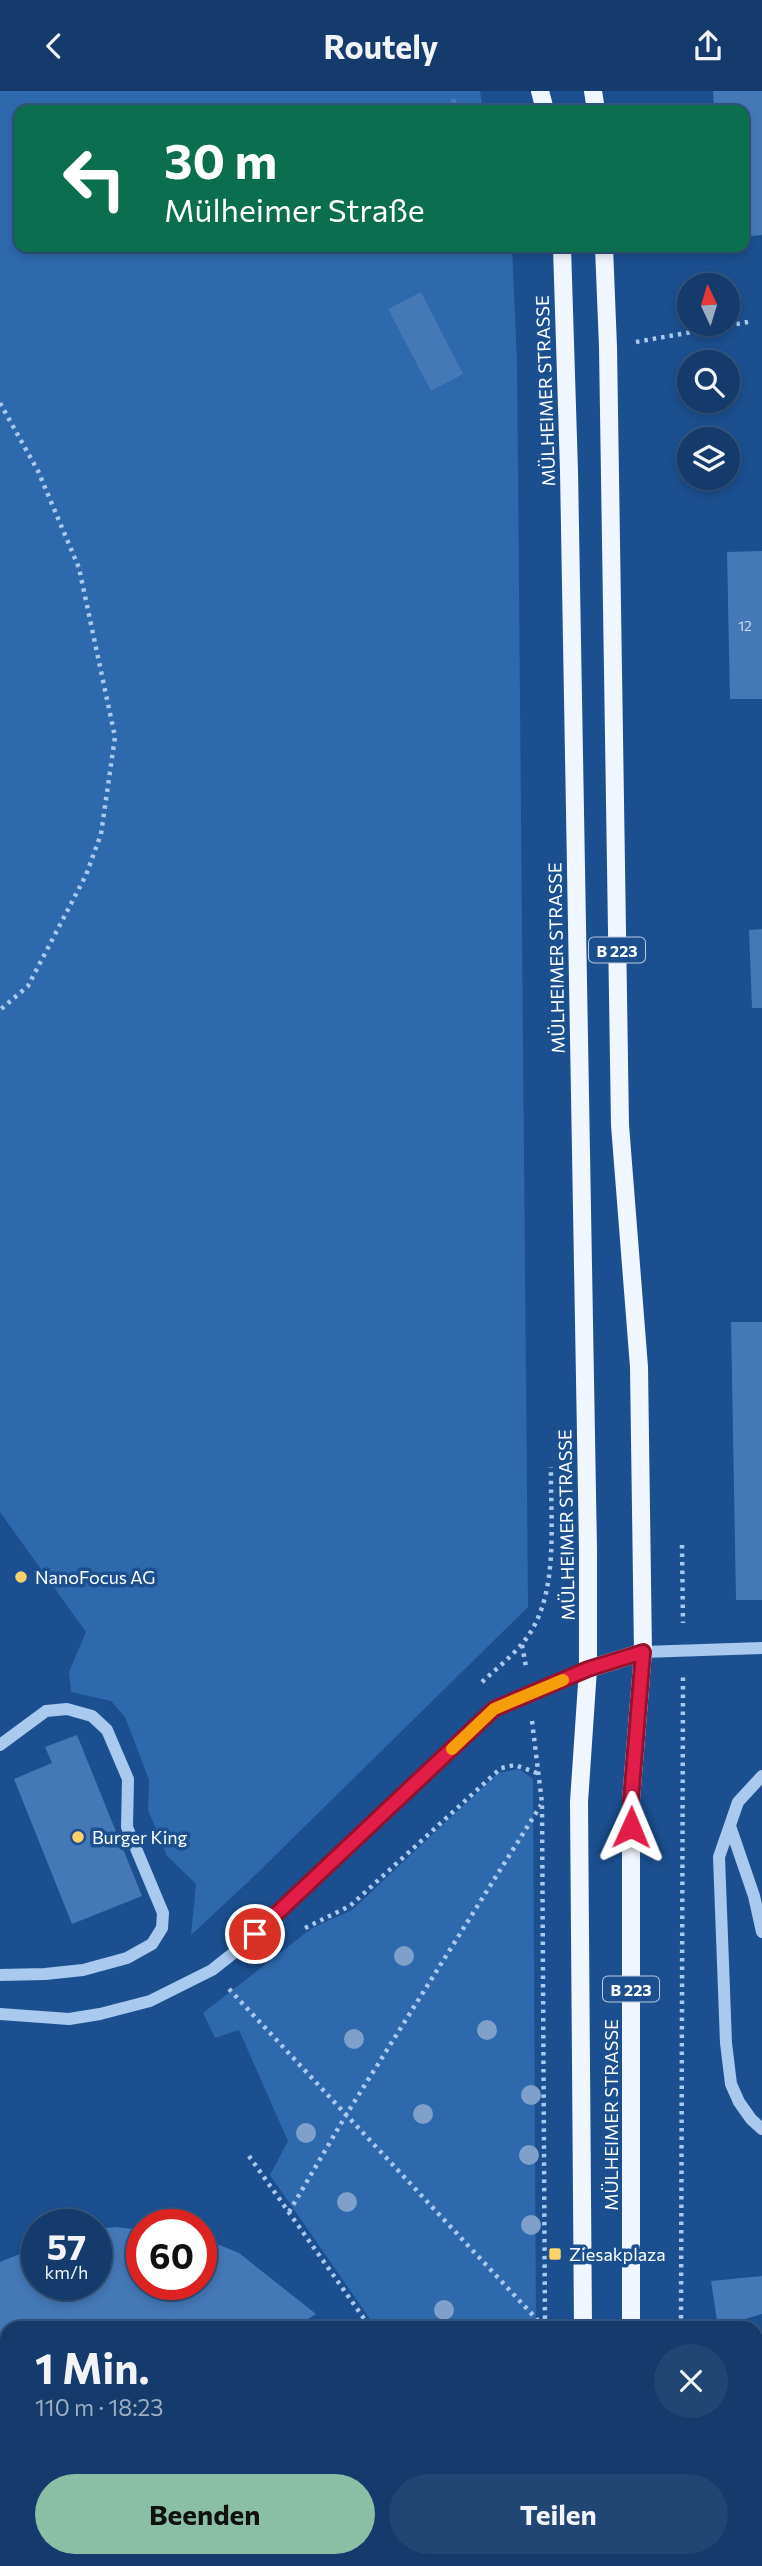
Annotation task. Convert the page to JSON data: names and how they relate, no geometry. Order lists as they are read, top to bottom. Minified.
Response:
{"streets":{"main road":["MÜLHEIMER STRASSE","B 223"]},"places":{"other":["NanoFocus AG","Burger King"],"transit":["Ziesakplaza"]},"house_numbers":["12"],"north":"top","page":{"header":"Routely","turn":["30 m","Mülheimer Straße"],"speed":"57 km/h","limit":"60","heading":["1 Min.","110 m · 18:23"],"buttons":["Beenden","Teilen"]}}
